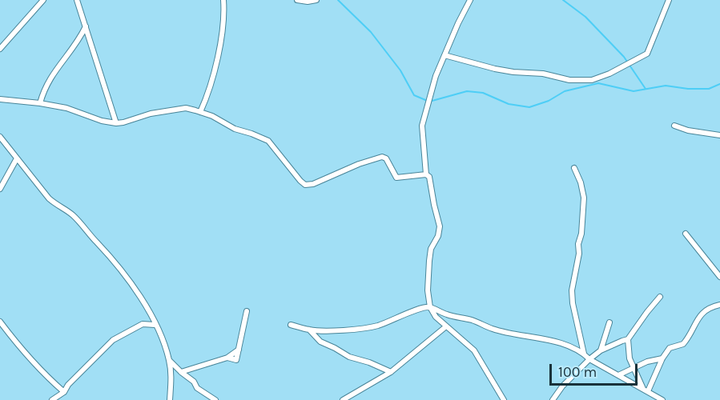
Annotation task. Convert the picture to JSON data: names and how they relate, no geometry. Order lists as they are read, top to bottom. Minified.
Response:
{"scale_bar":"100 m"}
